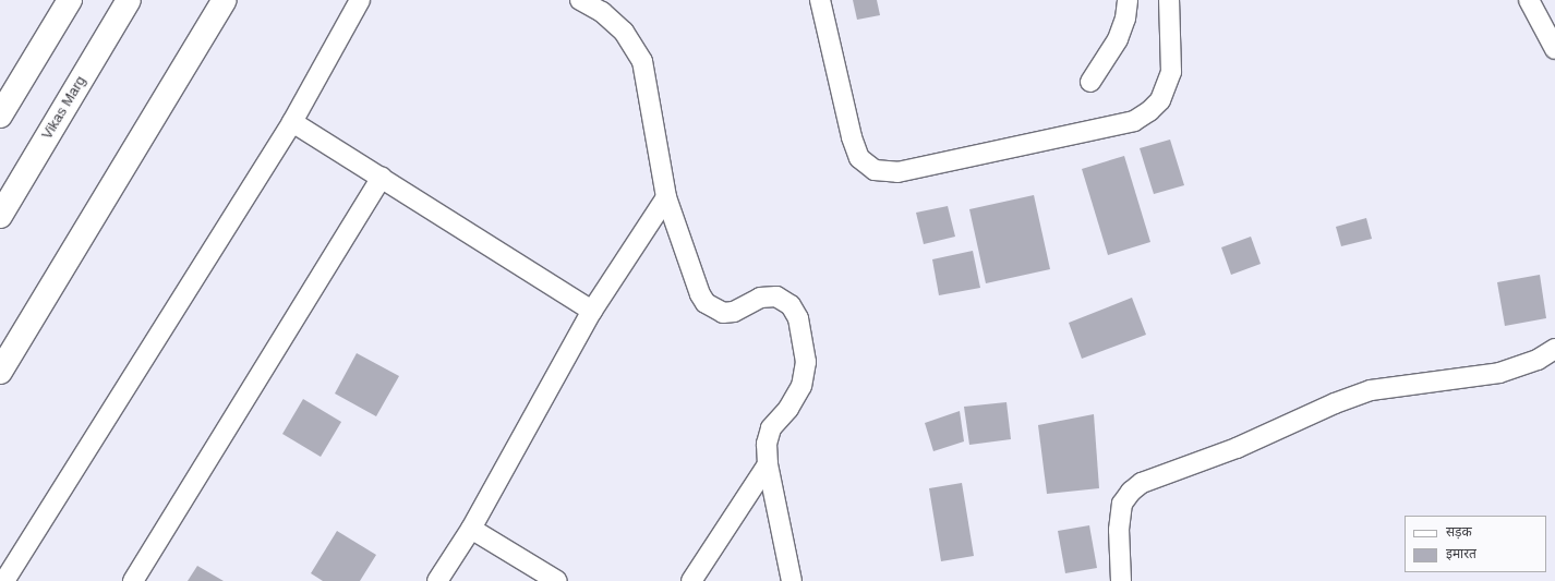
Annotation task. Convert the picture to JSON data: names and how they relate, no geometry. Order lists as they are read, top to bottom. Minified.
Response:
{"streets":{"street":["Vikas Marg"]},"legend":["सड़क","इमारत"]}
